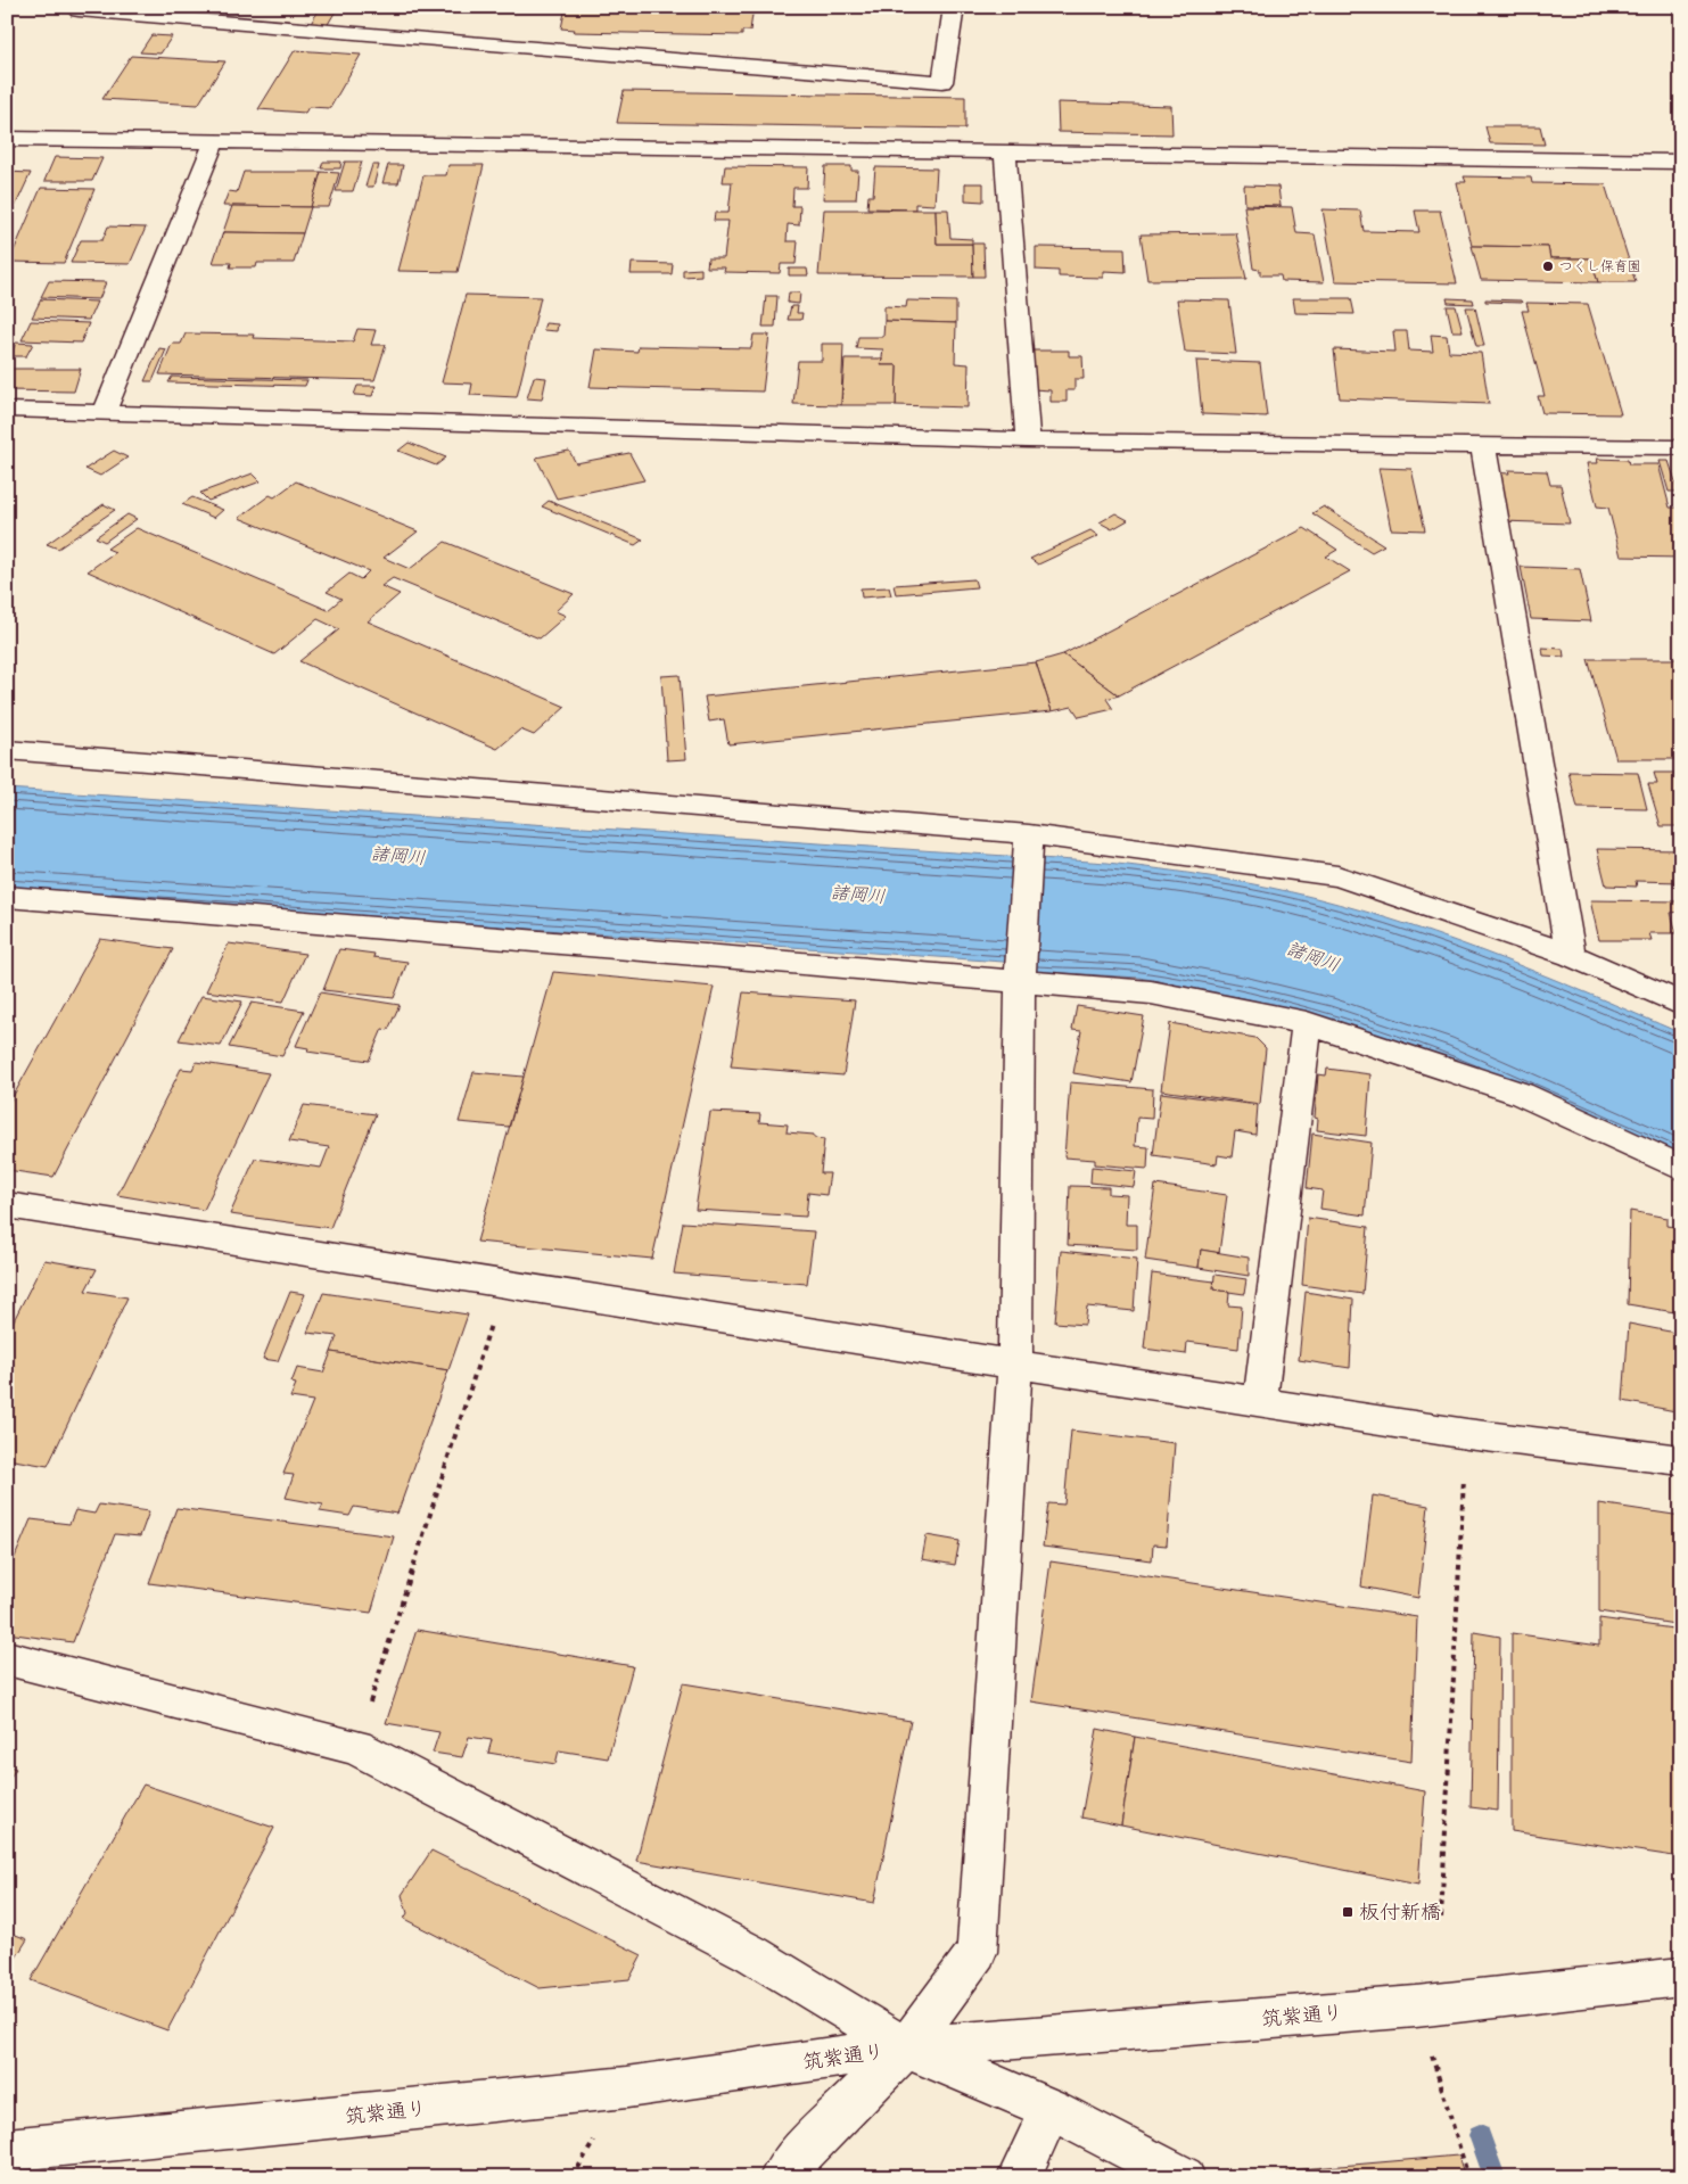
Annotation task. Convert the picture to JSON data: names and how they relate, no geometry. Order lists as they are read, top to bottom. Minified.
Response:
{"streets":{"street":["筑紫通り"]},"water":["諸岡川"],"places":{"other":["つくし保育園"],"transit":["板付新橋"]}}
